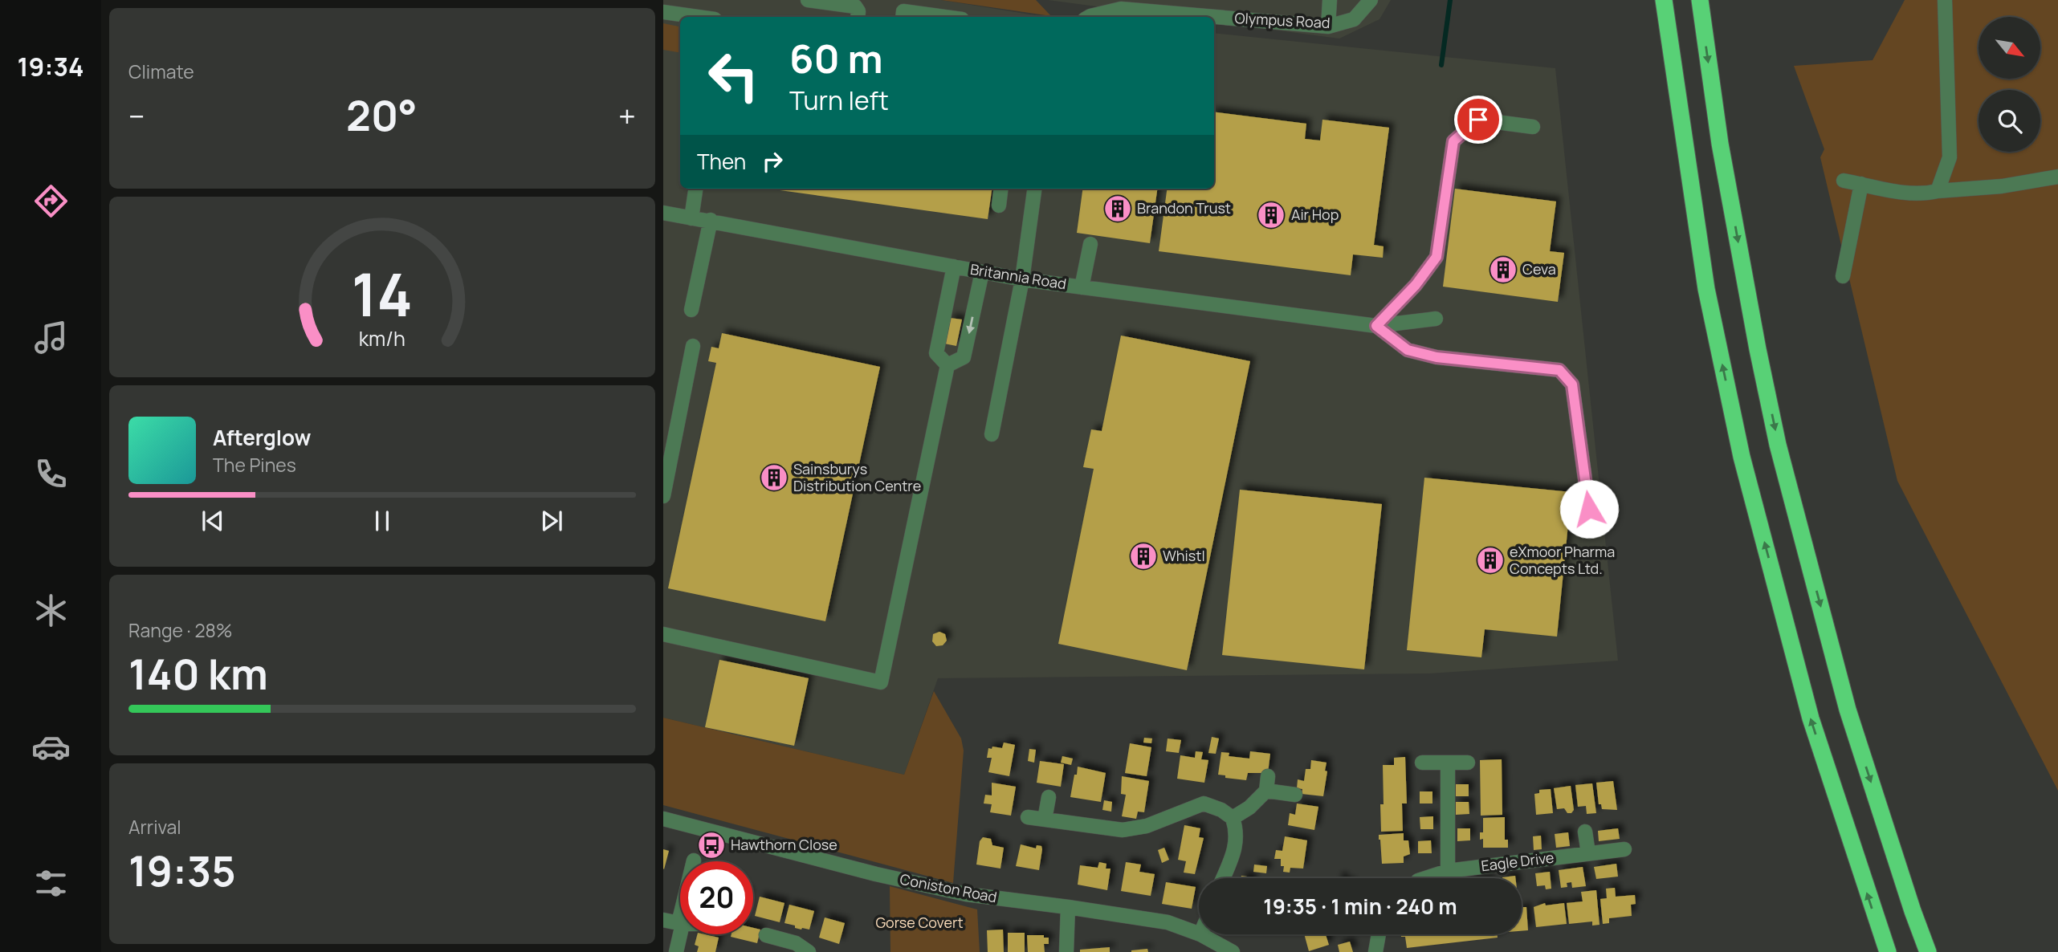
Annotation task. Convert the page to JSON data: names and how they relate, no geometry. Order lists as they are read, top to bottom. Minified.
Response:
{"streets":{"street":["Olympus Road","Britannia Road","Eagle Drive","Coniston Road"]},"parks":["Gorse Covert"],"places":{"building":["Brandon Trust","Air Hop","Ceva","Sainsburys Distribution Centre","Whistl","eXmoor Pharma Concepts Ltd."],"bus stop":["Hawthorn Close"]},"north":"bottom right","page":{"tabs":"19:34","tile":["Climate",["Range · 28%","140 km"],["Arrival","19:35"]],"turn":["60 m","Turn left"],"heat":["−","20°","+"],"then":"Then","song":["Afterglow","The Pines"],"limit":"20","trip":"19:35 · 1 min · 240 m","gauge":["14","km/h"]}}
